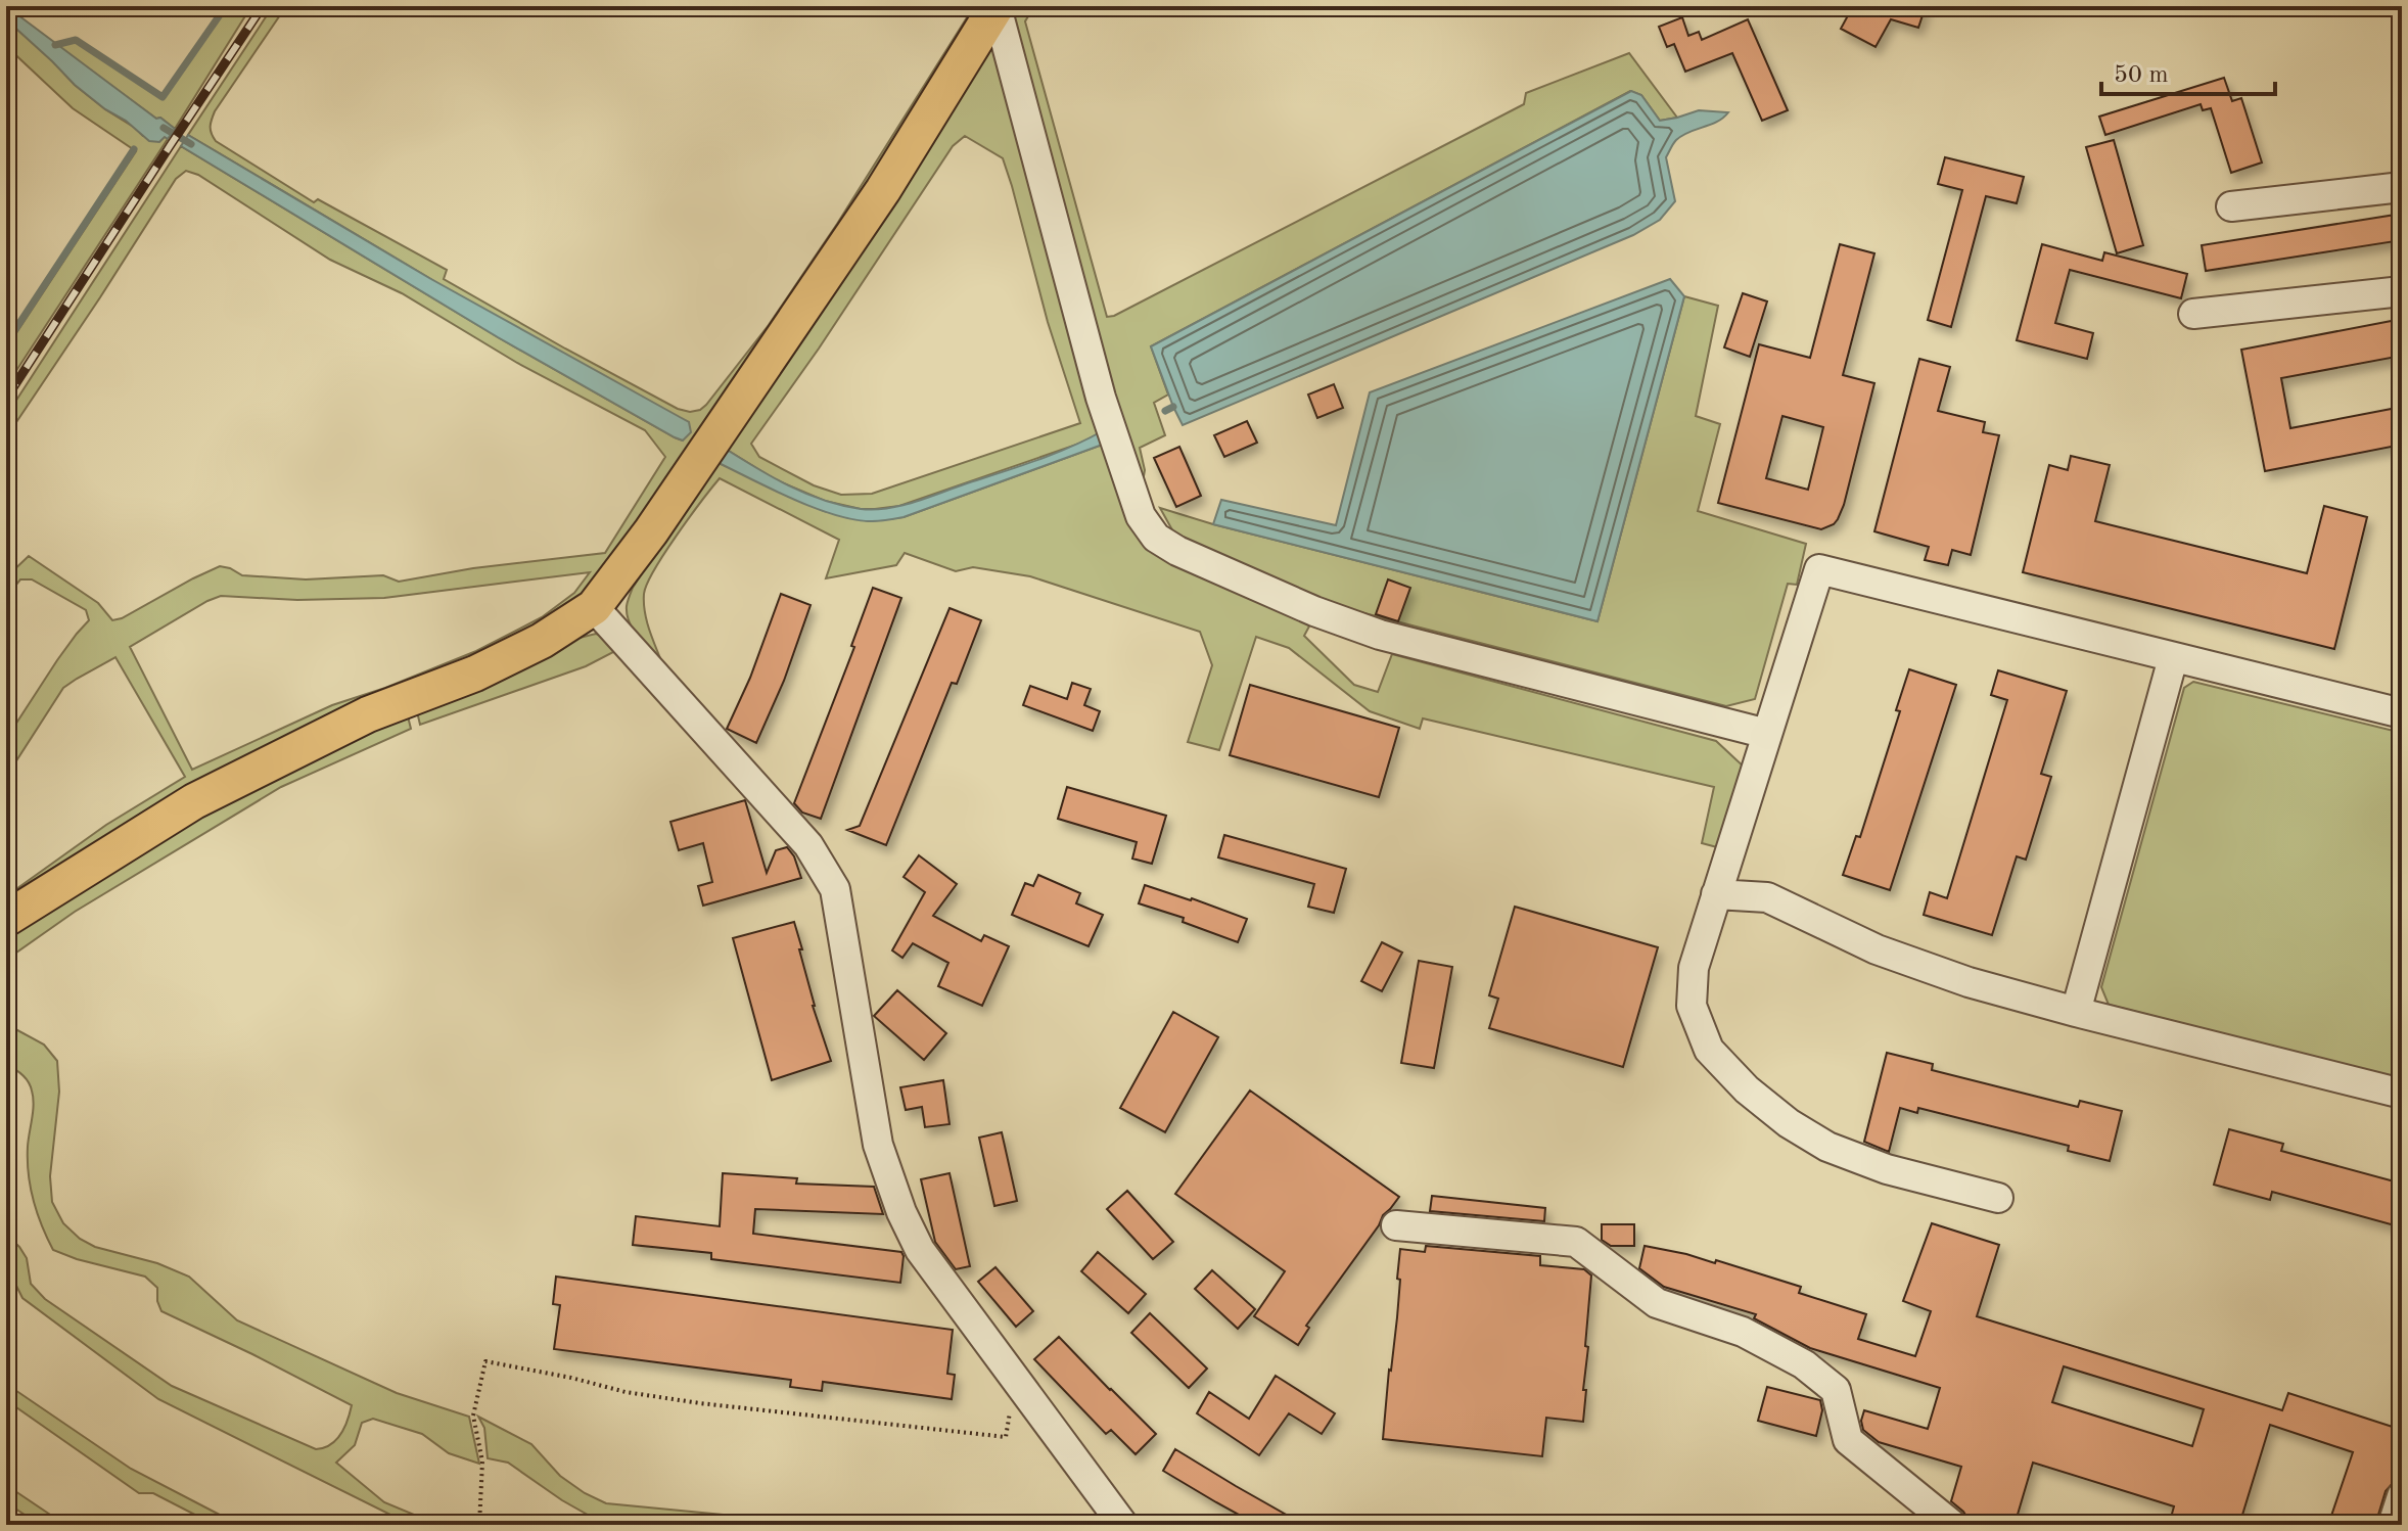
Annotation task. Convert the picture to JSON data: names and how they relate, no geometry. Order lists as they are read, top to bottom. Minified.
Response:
{"scale_bar":"50 m"}
